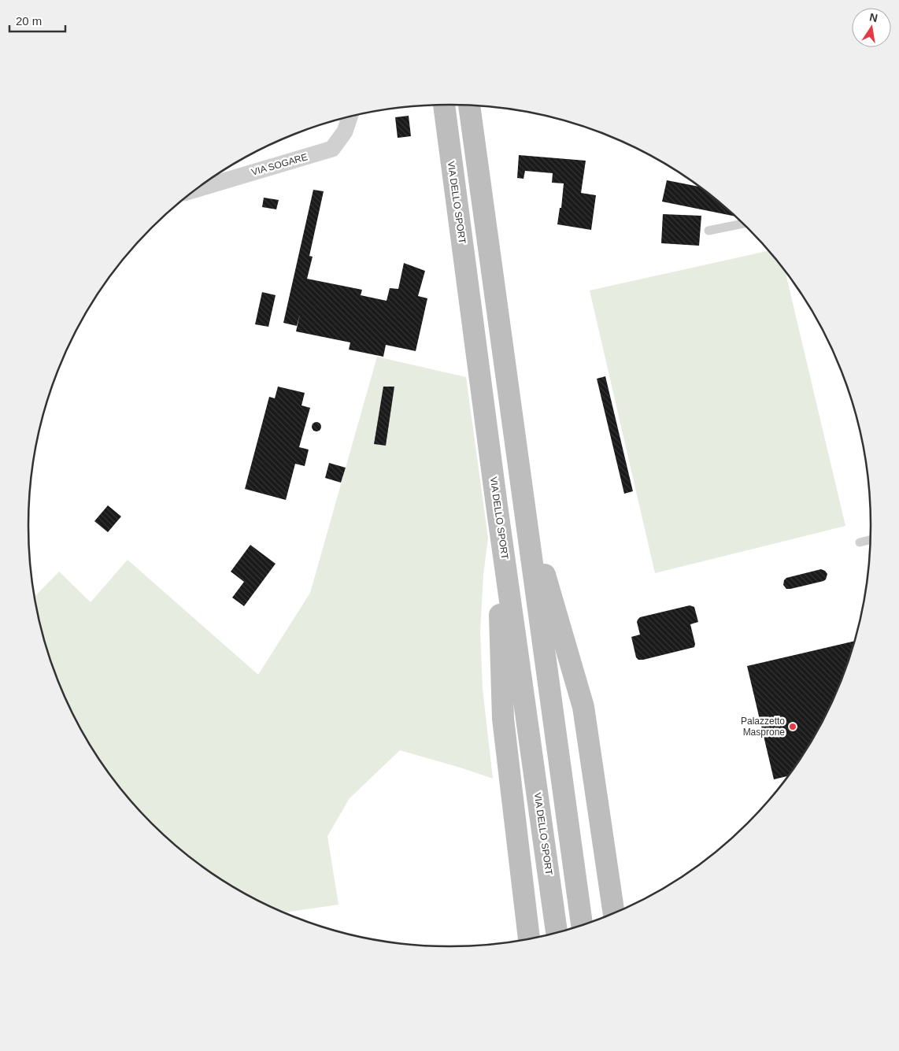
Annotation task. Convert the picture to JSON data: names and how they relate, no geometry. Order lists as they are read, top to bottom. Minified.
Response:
{"streets":{"street":["VIA SOGARE","VIA DELLO SPORT"]},"places":["Palazzetto Masprone"],"scale_bar":"20 m","north":"top"}
